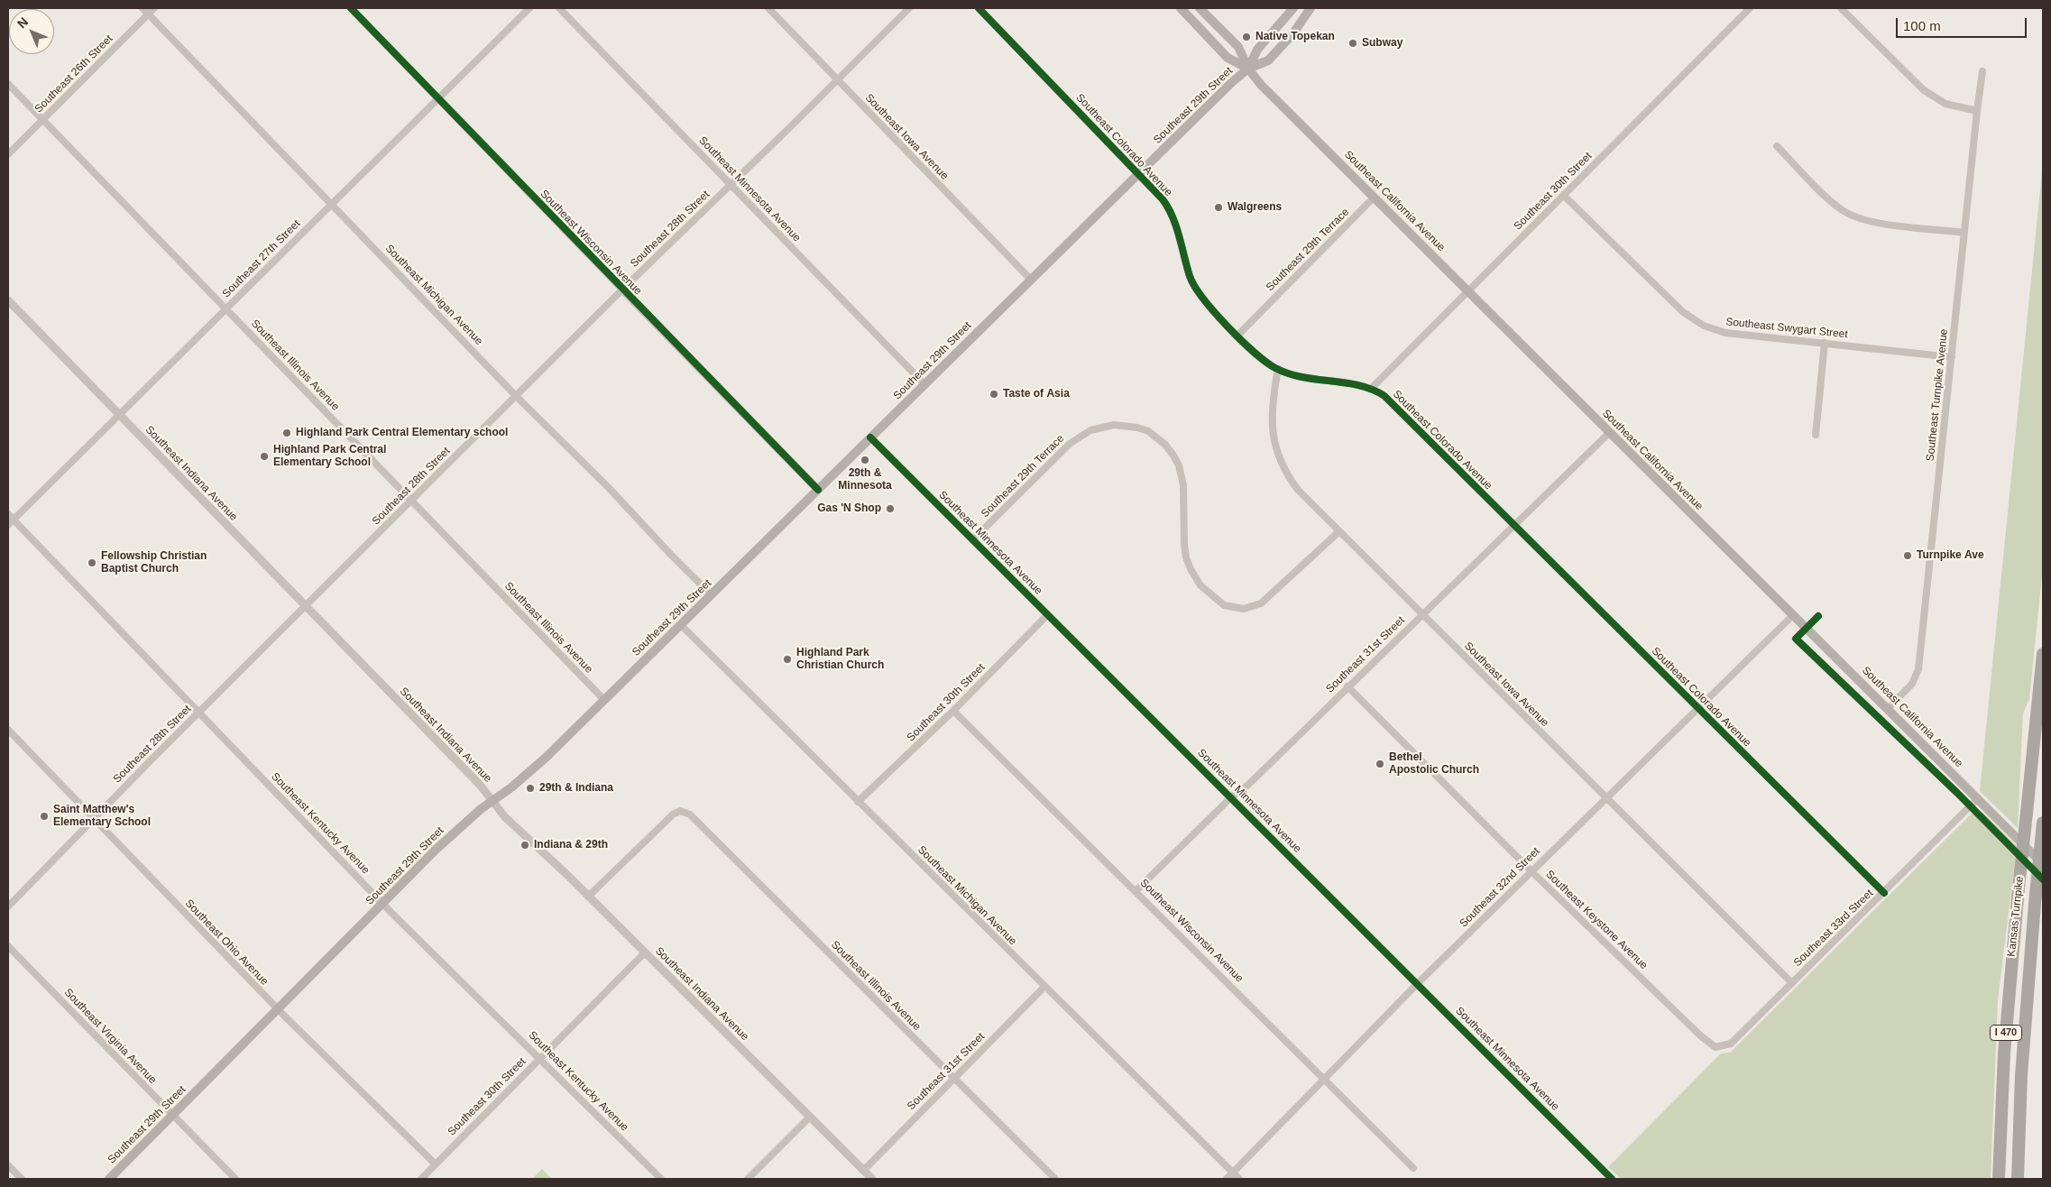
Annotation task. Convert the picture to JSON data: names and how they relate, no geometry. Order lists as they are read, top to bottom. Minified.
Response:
{"streets":{"highway":["Kansas Turnpike","I 470"],"main road":["Southeast 29th Street","Southeast California Avenue"],"street":["Southeast 26th Street","Southeast Iowa Avenue","Southeast Colorado Avenue","Southeast Minnesota Avenue","Southeast 30th Street","Southeast 28th Street","Southeast Wisconsin Avenue","Southeast 29th Terrace","Southeast 27th Street","Southeast Michigan Avenue","Southeast Swygart Street","Southeast Illinois Avenue","Southeast Turnpike Avenue","Southeast Indiana Avenue","Southeast 31st Street","Southeast Kentucky Avenue","Southeast 32nd Street","Southeast Keystone Avenue","Southeast 33rd Street","Southeast Ohio Avenue","Southeast Virginia Avenue"]},"crossings":[["Southeast 26th Street","Southeast Michigan Avenue"],["Southeast 26th Street","Southeast Illinois Avenue"],["Southeast 29th Street","Southeast Iowa Avenue"],["Southeast 29th Street","Southeast Colorado Avenue"],["Southeast 29th Street","Southeast Minnesota Avenue"],["Southeast 29th Street","Southeast California Avenue"],["Southeast 29th Street","Southeast Wisconsin Avenue"],["Southeast 29th Street","Southeast Michigan Avenue"],["Southeast 29th Street","Southeast Illinois Avenue"],["Southeast 29th Street","Southeast Indiana Avenue"],["Southeast 29th Street","Southeast Kentucky Avenue"],["Southeast 29th Street","Southeast Ohio Avenue"],["Southeast 29th Street","Southeast Virginia Avenue"],["Southeast Iowa Avenue","Southeast Colorado Avenue"],["Southeast Iowa Avenue","Southeast 28th Street"],["Southeast Iowa Avenue","Southeast 29th Terrace"],["Southeast Iowa Avenue","Southeast 31st Street"],["Southeast Iowa Avenue","Southeast 32nd Street"],["Southeast Iowa Avenue","Southeast 33rd Street"],["Southeast Colorado Avenue","Southeast 30th Street"],["Southeast Colorado Avenue","Southeast 29th Terrace"],["Southeast Colorado Avenue","Southeast 31st Street"],["Southeast Colorado Avenue","Southeast 32nd Street"],["Southeast Colorado Avenue","Southeast 33rd Street"],["Southeast Minnesota Avenue","Southeast 30th Street"],["Southeast Minnesota Avenue","Southeast 28th Street"],["Southeast Minnesota Avenue","Southeast 29th Terrace"],["Southeast Minnesota Avenue","Southeast 31st Street"],["Southeast Minnesota Avenue","Southeast 32nd Street"],["Southeast 30th Street","Southeast California Avenue"],["Southeast 30th Street","Southeast Wisconsin Avenue"],["Southeast 30th Street","Southeast Michigan Avenue"],["Southeast 30th Street","Southeast Swygart Street"],["Southeast 30th Street","Southeast Indiana Avenue"],["Southeast 30th Street","Southeast Kentucky Avenue"],["Southeast 30th Street","Southeast Ohio Avenue"],["Southeast California Avenue","Southeast 29th Terrace"],["Southeast California Avenue","Southeast Turnpike Avenue"],["Southeast California Avenue","Southeast 31st Street"],["Southeast California Avenue","Southeast 32nd Street"],["Southeast California Avenue","Southeast 33rd Street"],["Southeast 28th Street","Southeast Wisconsin Avenue"],["Southeast 28th Street","Southeast Michigan Avenue"],["Southeast 28th Street","Southeast Illinois Avenue"],["Southeast 28th Street","Southeast Indiana Avenue"],["Southeast 28th Street","Southeast Kentucky Avenue"],["Southeast 28th Street","Southeast Ohio Avenue"],["Southeast Wisconsin Avenue","Southeast 27th Street"],["Southeast Wisconsin Avenue","Southeast 31st Street"],["Southeast Wisconsin Avenue","Southeast 32nd Street"],["Southeast 27th Street","Southeast Michigan Avenue"],["Southeast 27th Street","Southeast Illinois Avenue"],["Southeast 27th Street","Southeast Indiana Avenue"],["Southeast 27th Street","Southeast Kentucky Avenue"],["Southeast Michigan Avenue","Southeast 31st Street"],["Southeast Michigan Avenue","Southeast 32nd Street"],["Southeast Swygart Street","Southeast Turnpike Avenue"],["Southeast Illinois Avenue","Southeast Indiana Avenue"],["Southeast Illinois Avenue","Southeast 31st Street"],["Southeast Indiana Avenue","Southeast 31st Street"],["Southeast 31st Street","Southeast Keystone Avenue"],["Southeast 32nd Street","Southeast Keystone Avenue"],["Southeast Keystone Avenue","Southeast 33rd Street"]],"places":["Native Topekan","Subway","Walgreens","Taste of Asia","Highland Park Central Elementary school","Highland Park Central Elementary School","29th & Minnesota","Gas 'N Shop","Turnpike Ave","Fellowship Christian Baptist Church","Highland Park Christian Church","Bethel Apostolic Church","29th & Indiana","Saint Matthew's Elementary School","Indiana & 29th"],"scale_bar":"100 m","north":"top left"}
